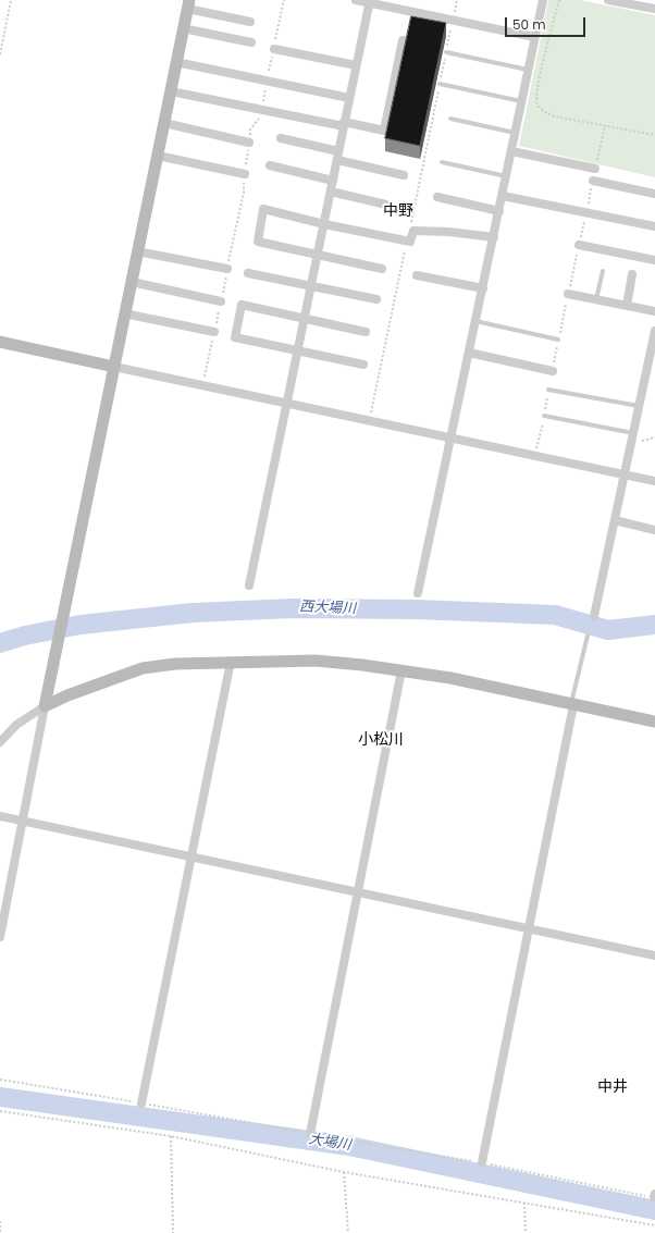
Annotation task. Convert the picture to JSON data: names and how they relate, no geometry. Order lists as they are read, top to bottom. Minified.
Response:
{"districts":["中野","小松川","中井"],"water":["西大場川","大場川"],"scale_bar":"50 m"}
